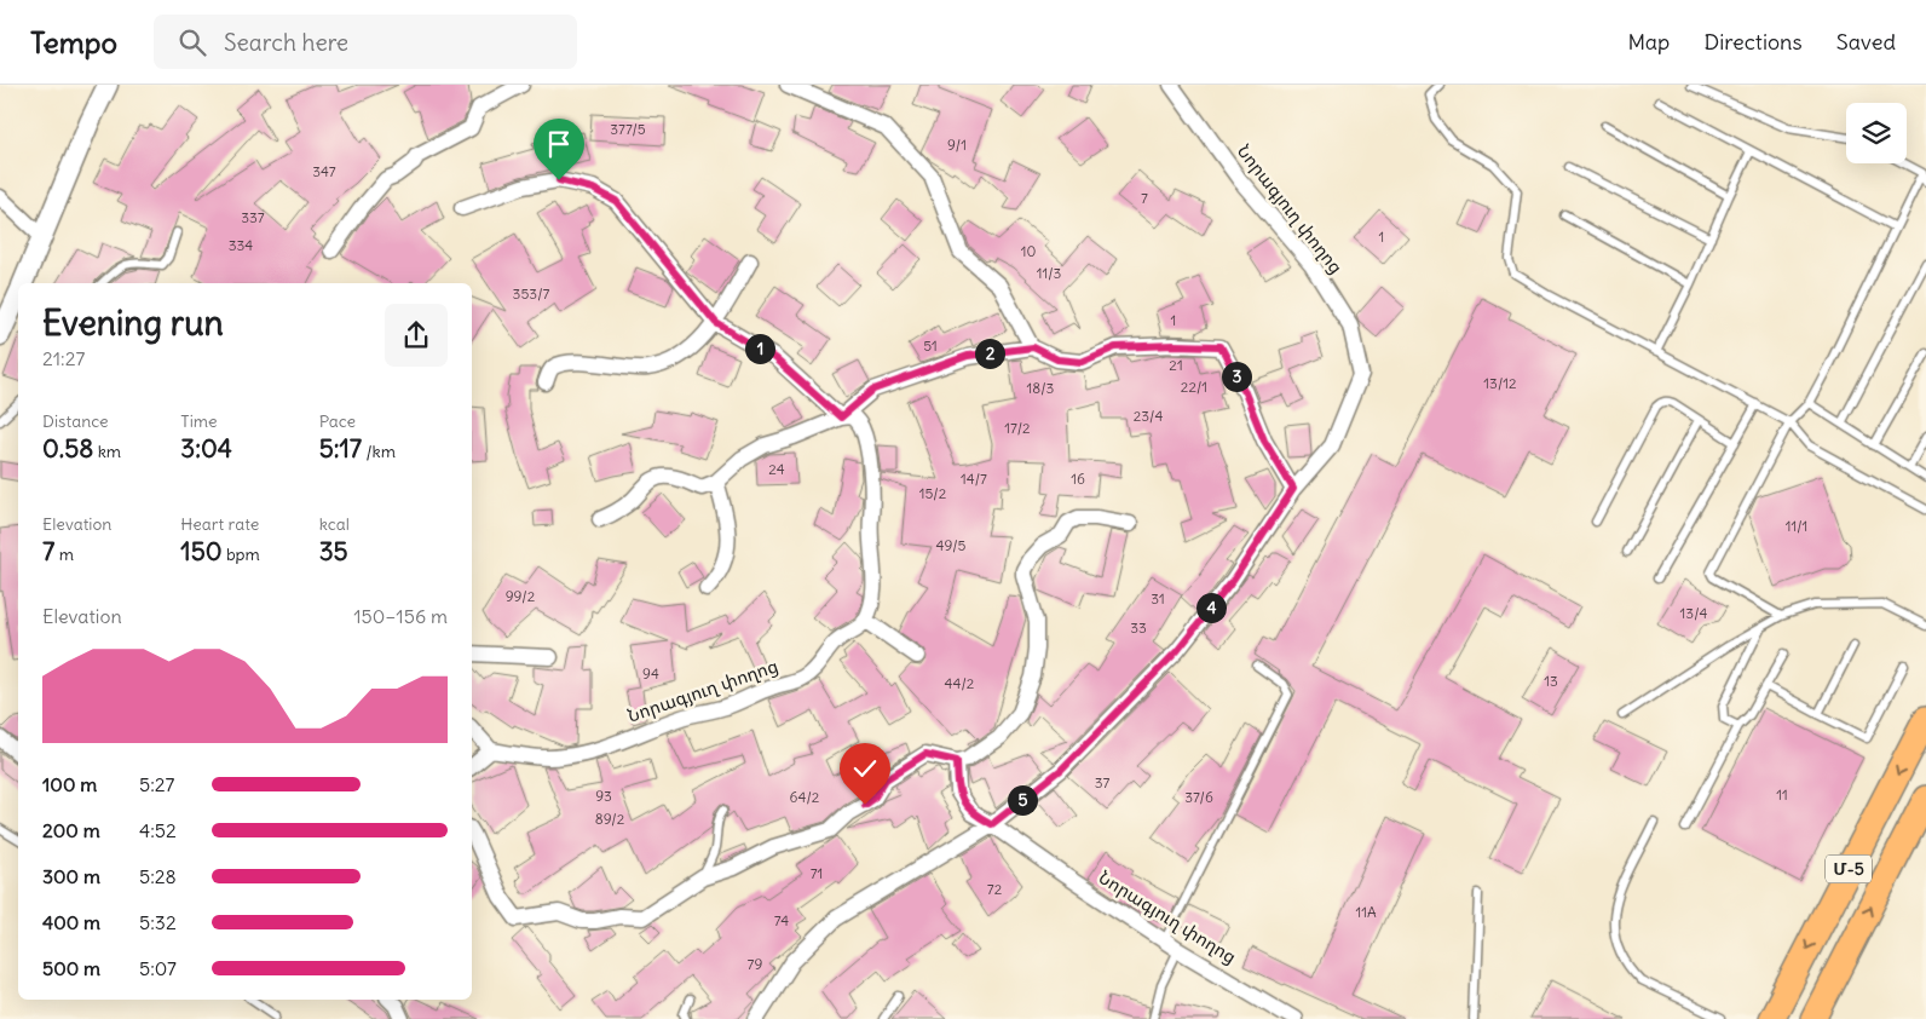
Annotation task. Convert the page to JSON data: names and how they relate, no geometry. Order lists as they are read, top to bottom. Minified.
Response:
{"streets":{"highway":["Մ-5"],"street":["Նորագյուղ փողոց"]},"house_numbers":["377/5","9/1","347","7","337","1","334","10","11/3","353/7","1","51","21","13/12","22/1","18/3","23/4","17/2","24","14/7","16","15/2","11/1","49/5","99/2","31","13/4","33","94","13","44/2","37","11","93","64/2","37/6","89/2","71","72","11A","74","79"],"page":{"header":"Tempo","search":"Search here","nav":["Map","Directions","Saved"],"heading":["Evening run","21:27"],"pins":["1","2","3","4","5"],"stats":[["Distance","0.58 km"],["Time","3:04"],["Pace","5:17 /km"],["Elevation","7 m"],["Heart rate","150 bpm"],["kcal","35"]],"chart":["Elevation","150–156 m"],"list":[{"name":"100 m","note":"5:27"},{"name":"200 m","note":"4:52"},{"name":"300 m","note":"5:28"},{"name":"400 m","note":"5:32"},{"name":"500 m","note":"5:07"}]}}
